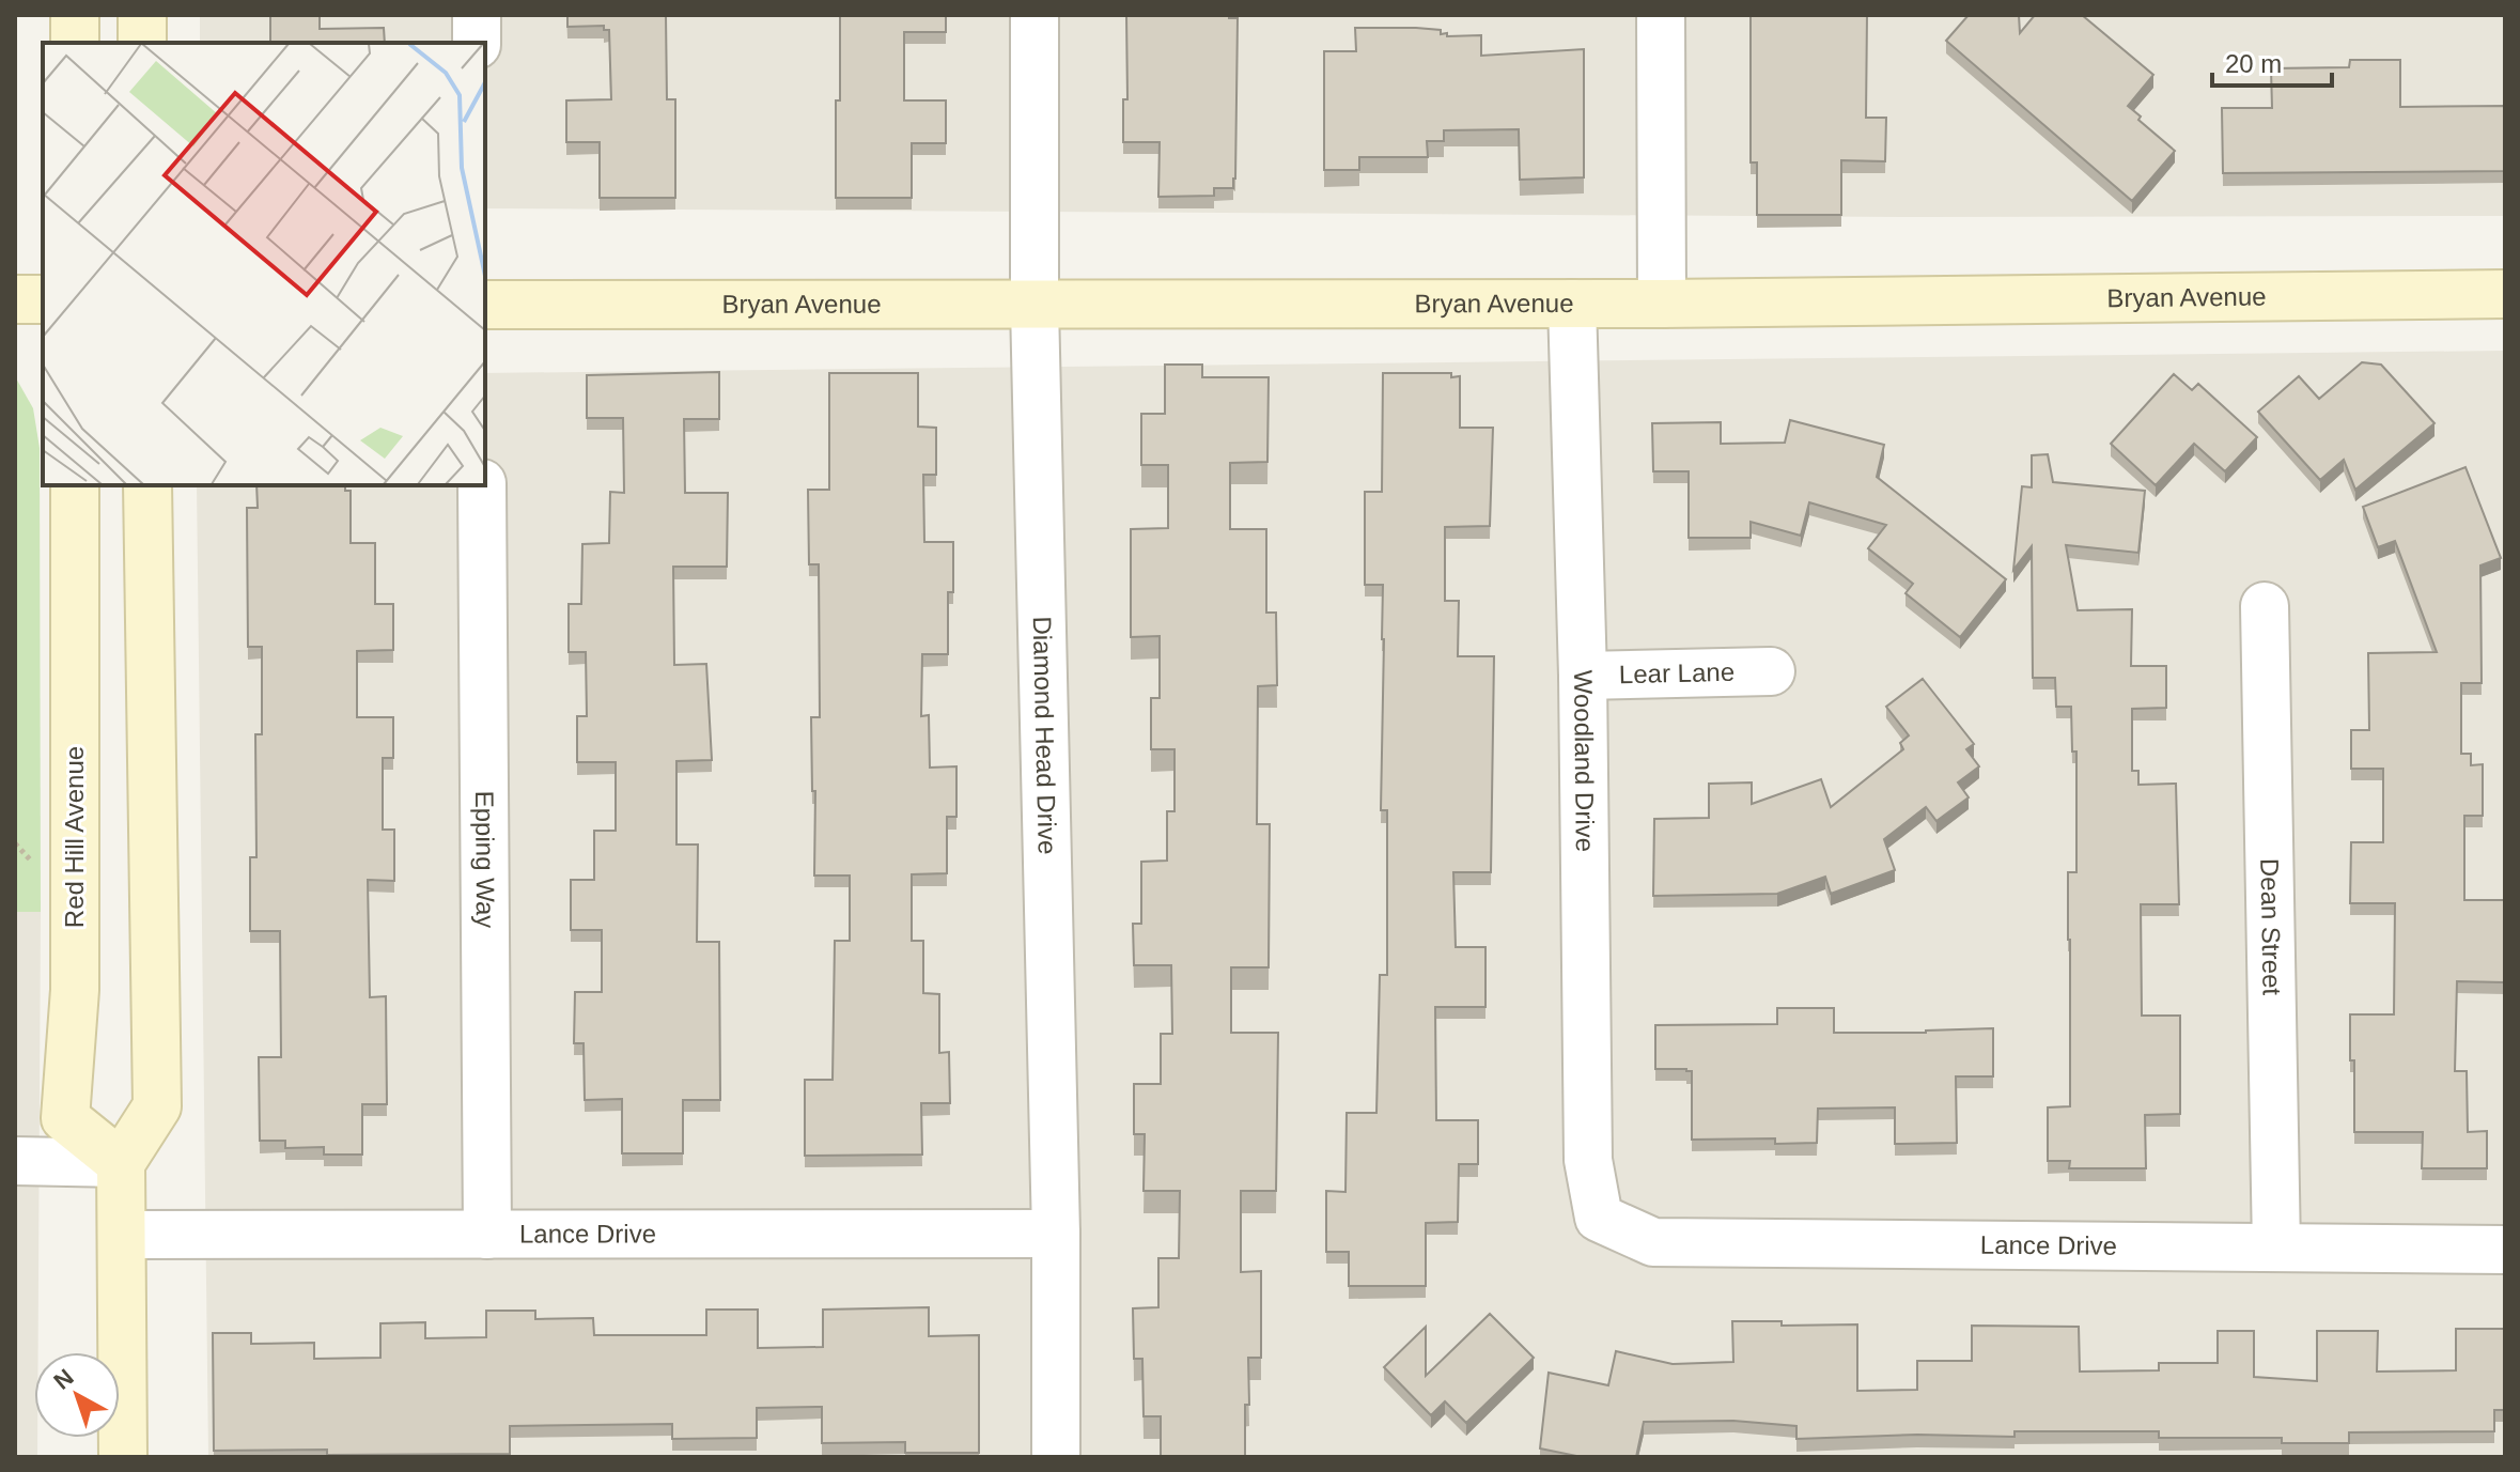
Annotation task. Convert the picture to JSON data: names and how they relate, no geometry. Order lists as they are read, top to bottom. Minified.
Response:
{"streets":{"main road":["Bryan Avenue","Red Hill Avenue"],"street":["Lear Lane","Diamond Head Drive","Woodland Drive","Epping Way","Dean Street","Lance Drive"]},"crossings":[["Bryan Avenue","Diamond Head Drive"],["Bryan Avenue","Woodland Drive"],["Lear Lane","Woodland Drive"],["Diamond Head Drive","Lance Drive"],["Woodland Drive","Lance Drive"],["Epping Way","Lance Drive"],["Dean Street","Lance Drive"]],"scale_bar":"20 m","north":"top left"}
